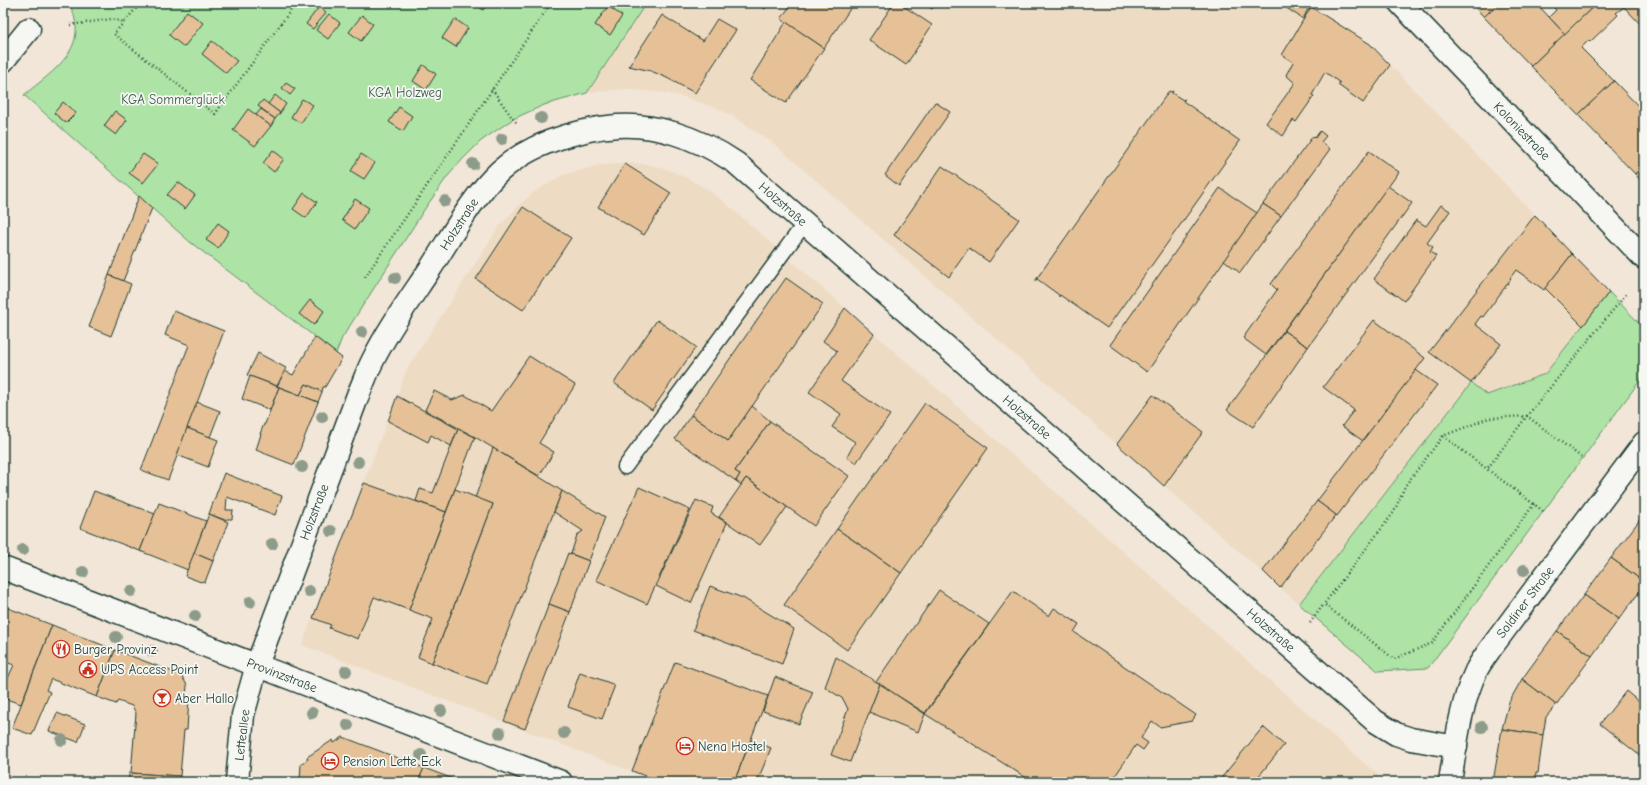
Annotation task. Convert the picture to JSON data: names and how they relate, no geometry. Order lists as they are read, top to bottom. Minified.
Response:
{"streets":{"street":["Koloniestraße","Holzstraße","Soldiner Straße","Provinzstraße","Letteallee"]},"crossings":[["Holzstraße","Soldiner Straße"],["Holzstraße","Provinzstraße"],["Holzstraße","Letteallee"],["Provinzstraße","Letteallee"]],"parks":["KGA Holzweg","KGA Sommerglück"],"places":{"restaurant":["Burger Provinz"],"public building":["UPS Access Point"],"bar":["Aber Hallo"],"hotel":["Nena Hostel","Pension Lette Eck"]}}
